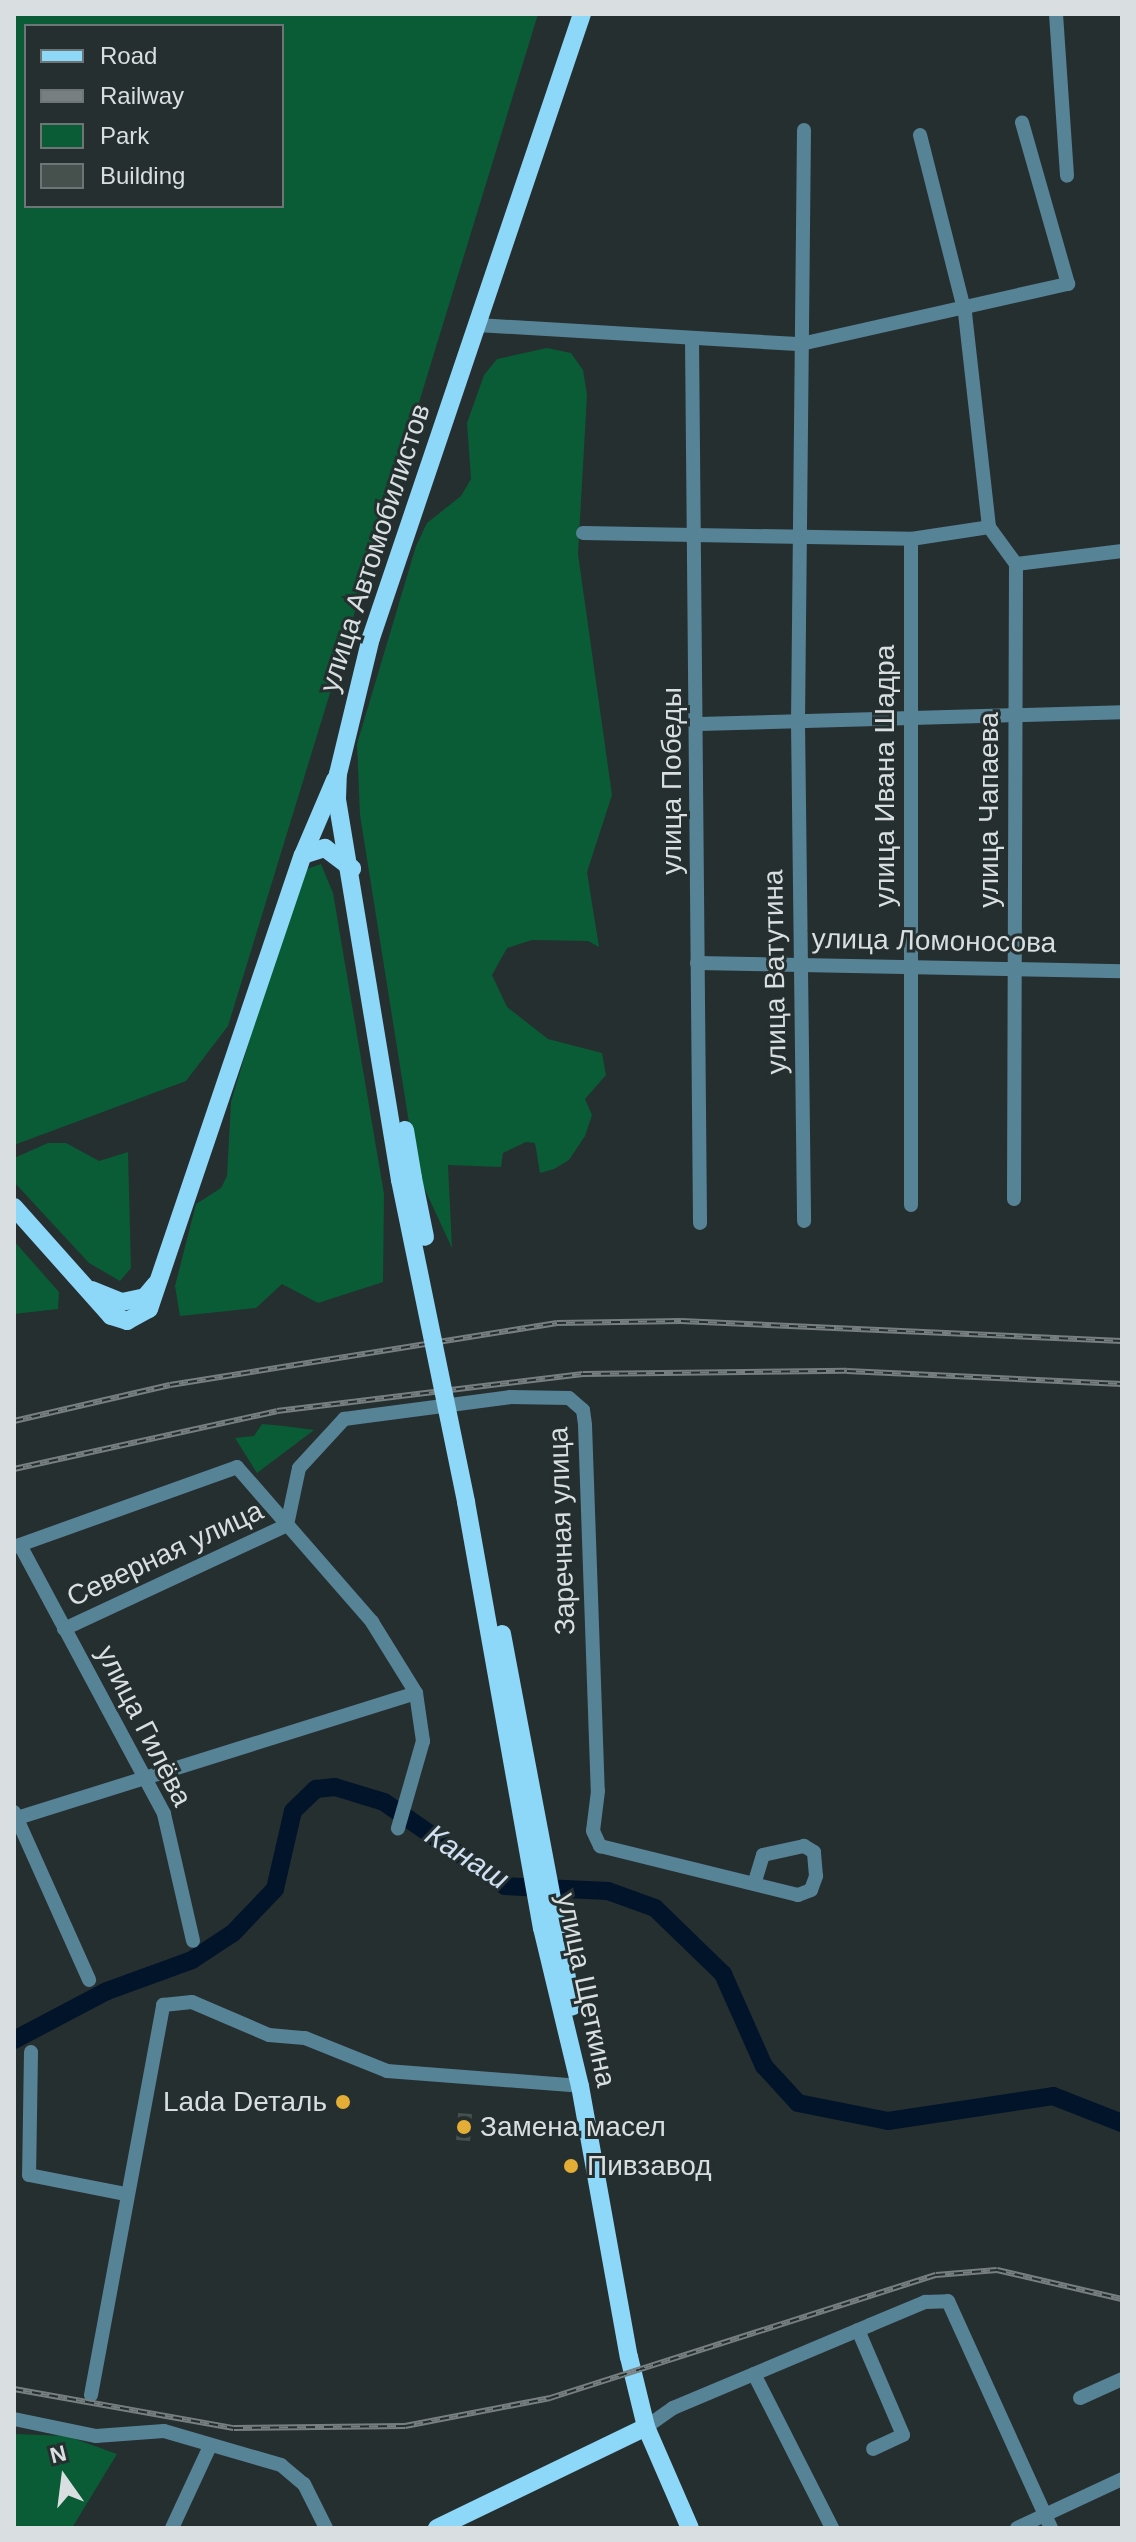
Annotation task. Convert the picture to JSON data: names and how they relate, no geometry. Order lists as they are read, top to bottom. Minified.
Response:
{"streets":{"main road":["улица Автомобилистов","улица Щеткина"],"street":["улица Ивана Шадра","улица Победы","улица Чапаева","улица Ломоносова","улица Ватутина","Заречная улица","Северная улица","улица Гилёва"]},"crossings":[["улица Автомобилистов","улица Щеткина"],["улица Ивана Шадра","улица Ломоносова"],["улица Победы","улица Ломоносова"],["улица Чапаева","улица Ломоносова"],["улица Ломоносова","улица Ватутина"],["Заречная улица","Северная улица"],["Северная улица","улица Гилёва"]],"water":["Канаш"],"places":["Lada Dеталь","Замена масел","Пивзавод"],"legend":["Road","Railway","Park","Building"],"north":"top"}
